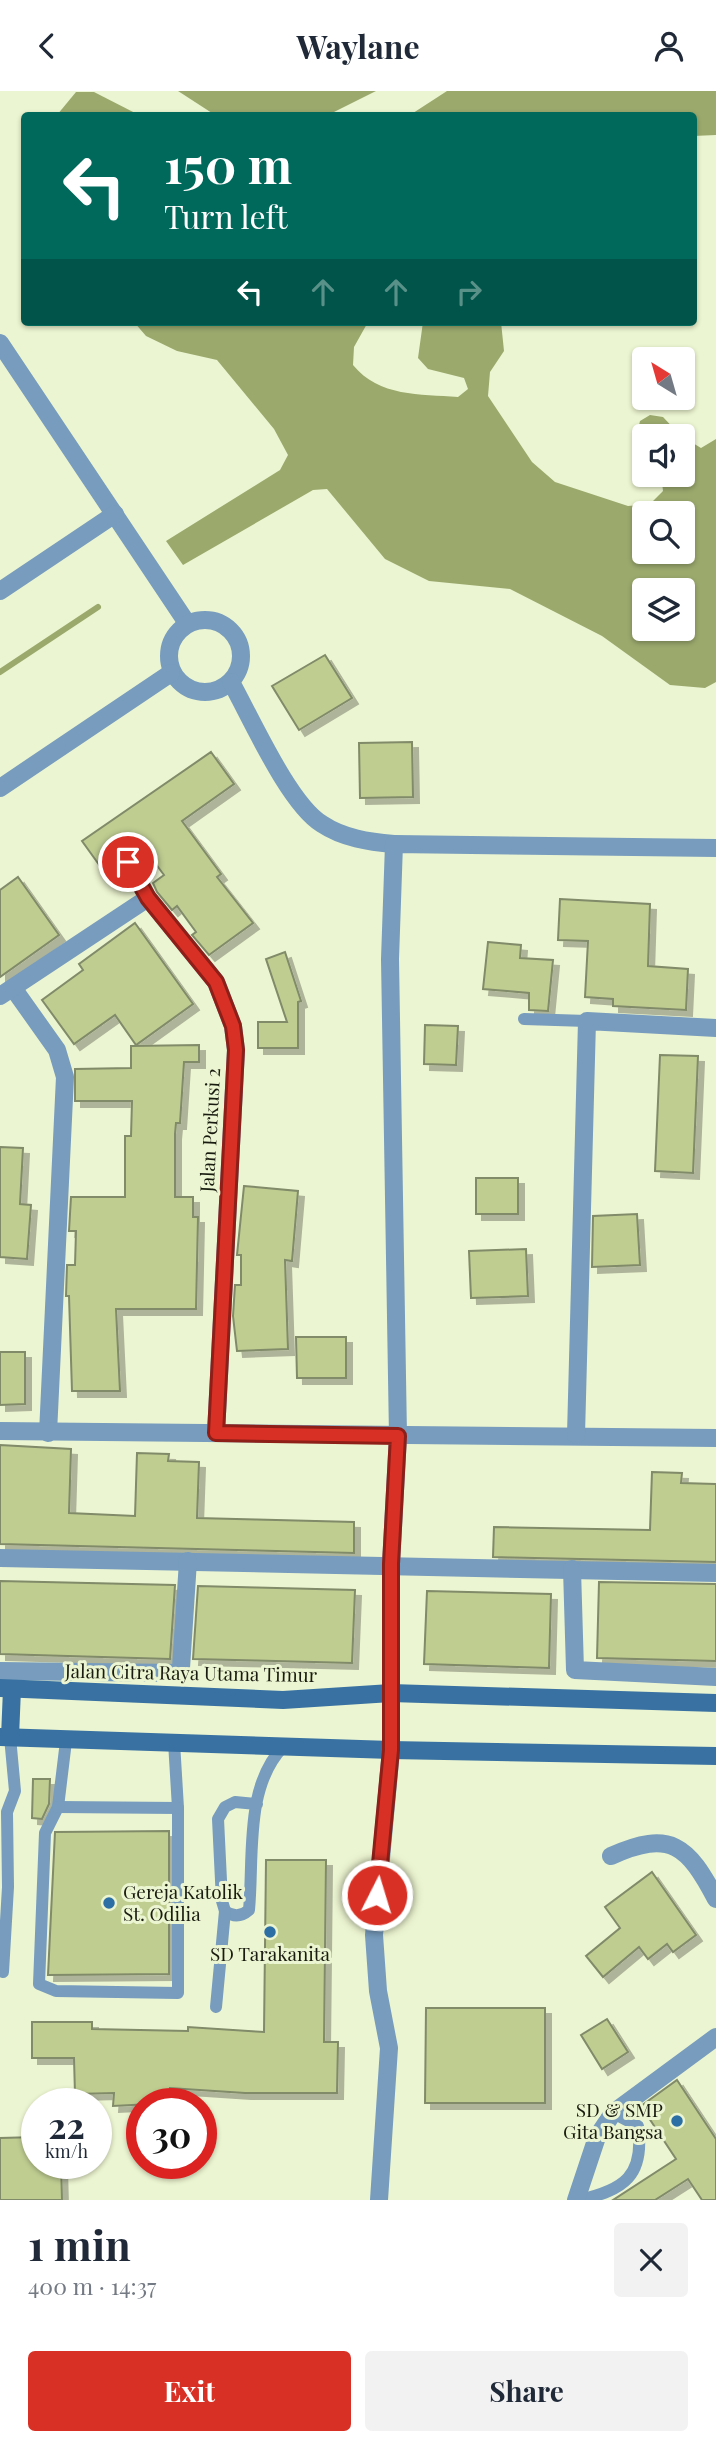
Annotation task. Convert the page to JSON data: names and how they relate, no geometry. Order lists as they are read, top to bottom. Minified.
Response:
{"streets":{"main road":["Jalan Citra Raya Utama Timur"],"street":["Jalan Perkusi 2"]},"places":["Gereja Katolik St. Odilia","SD Tarakanita","SD & SMP Gita Bangsa"],"north":"top left","page":{"header":"Waylane","turn":["150 m","Turn left"],"speed":"22 km/h","limit":"30","heading":["1 min","400 m · 14:37"],"buttons":["Exit","Share"]}}
